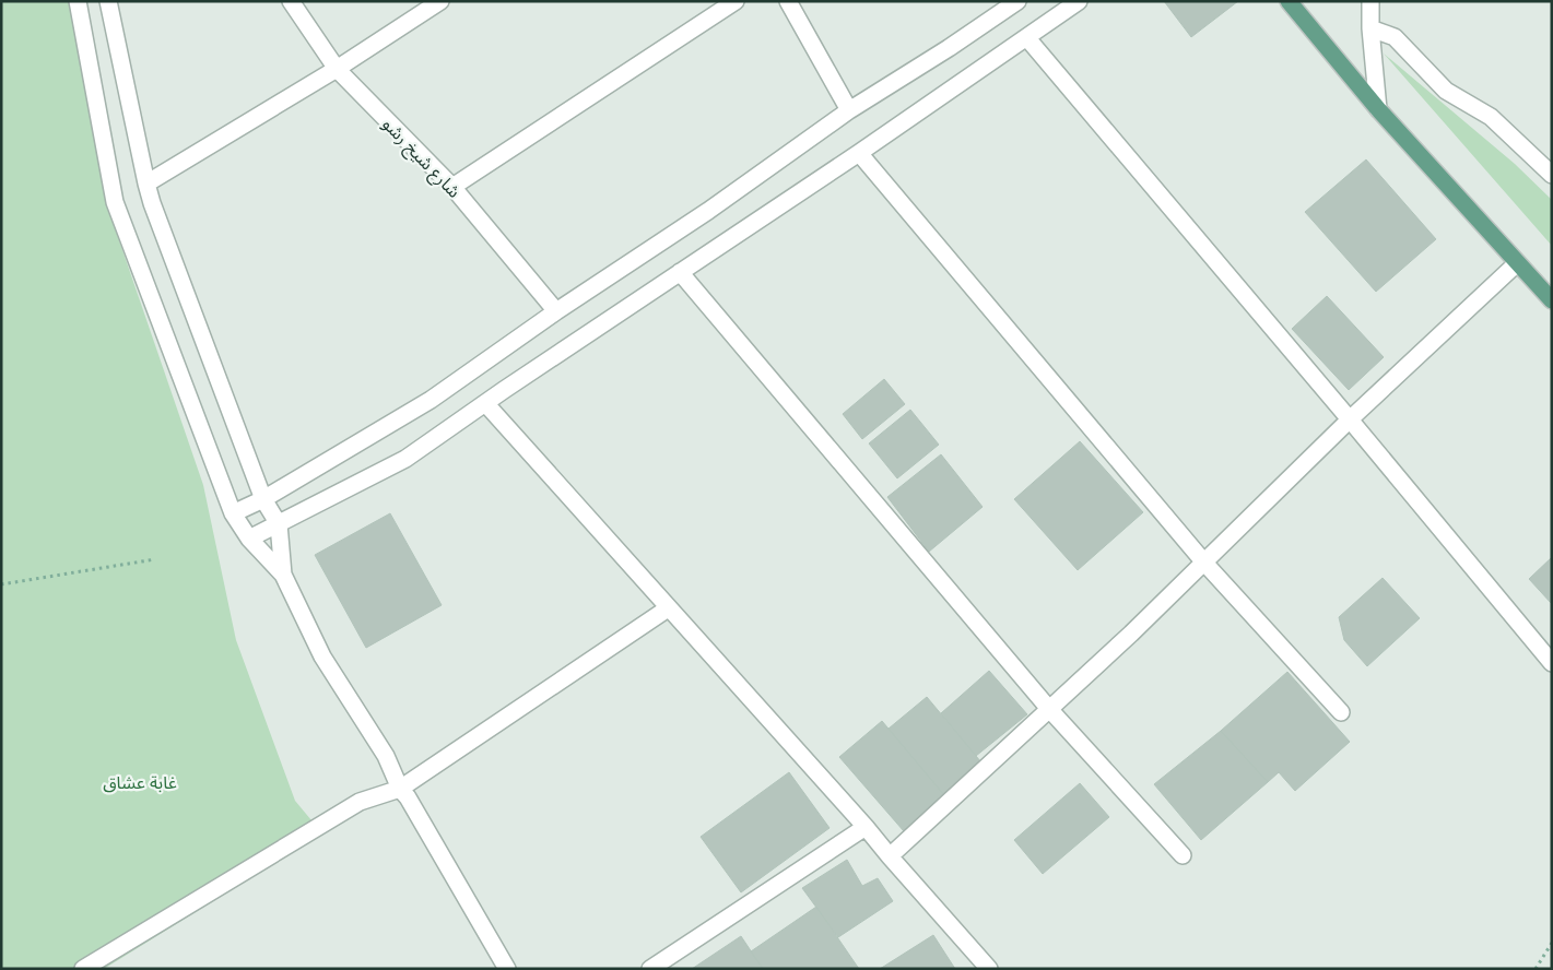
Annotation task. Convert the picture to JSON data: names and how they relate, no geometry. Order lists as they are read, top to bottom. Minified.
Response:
{"streets":{"street":["شارع شيخ رشو"]},"parks":["غابة عشاق"]}
